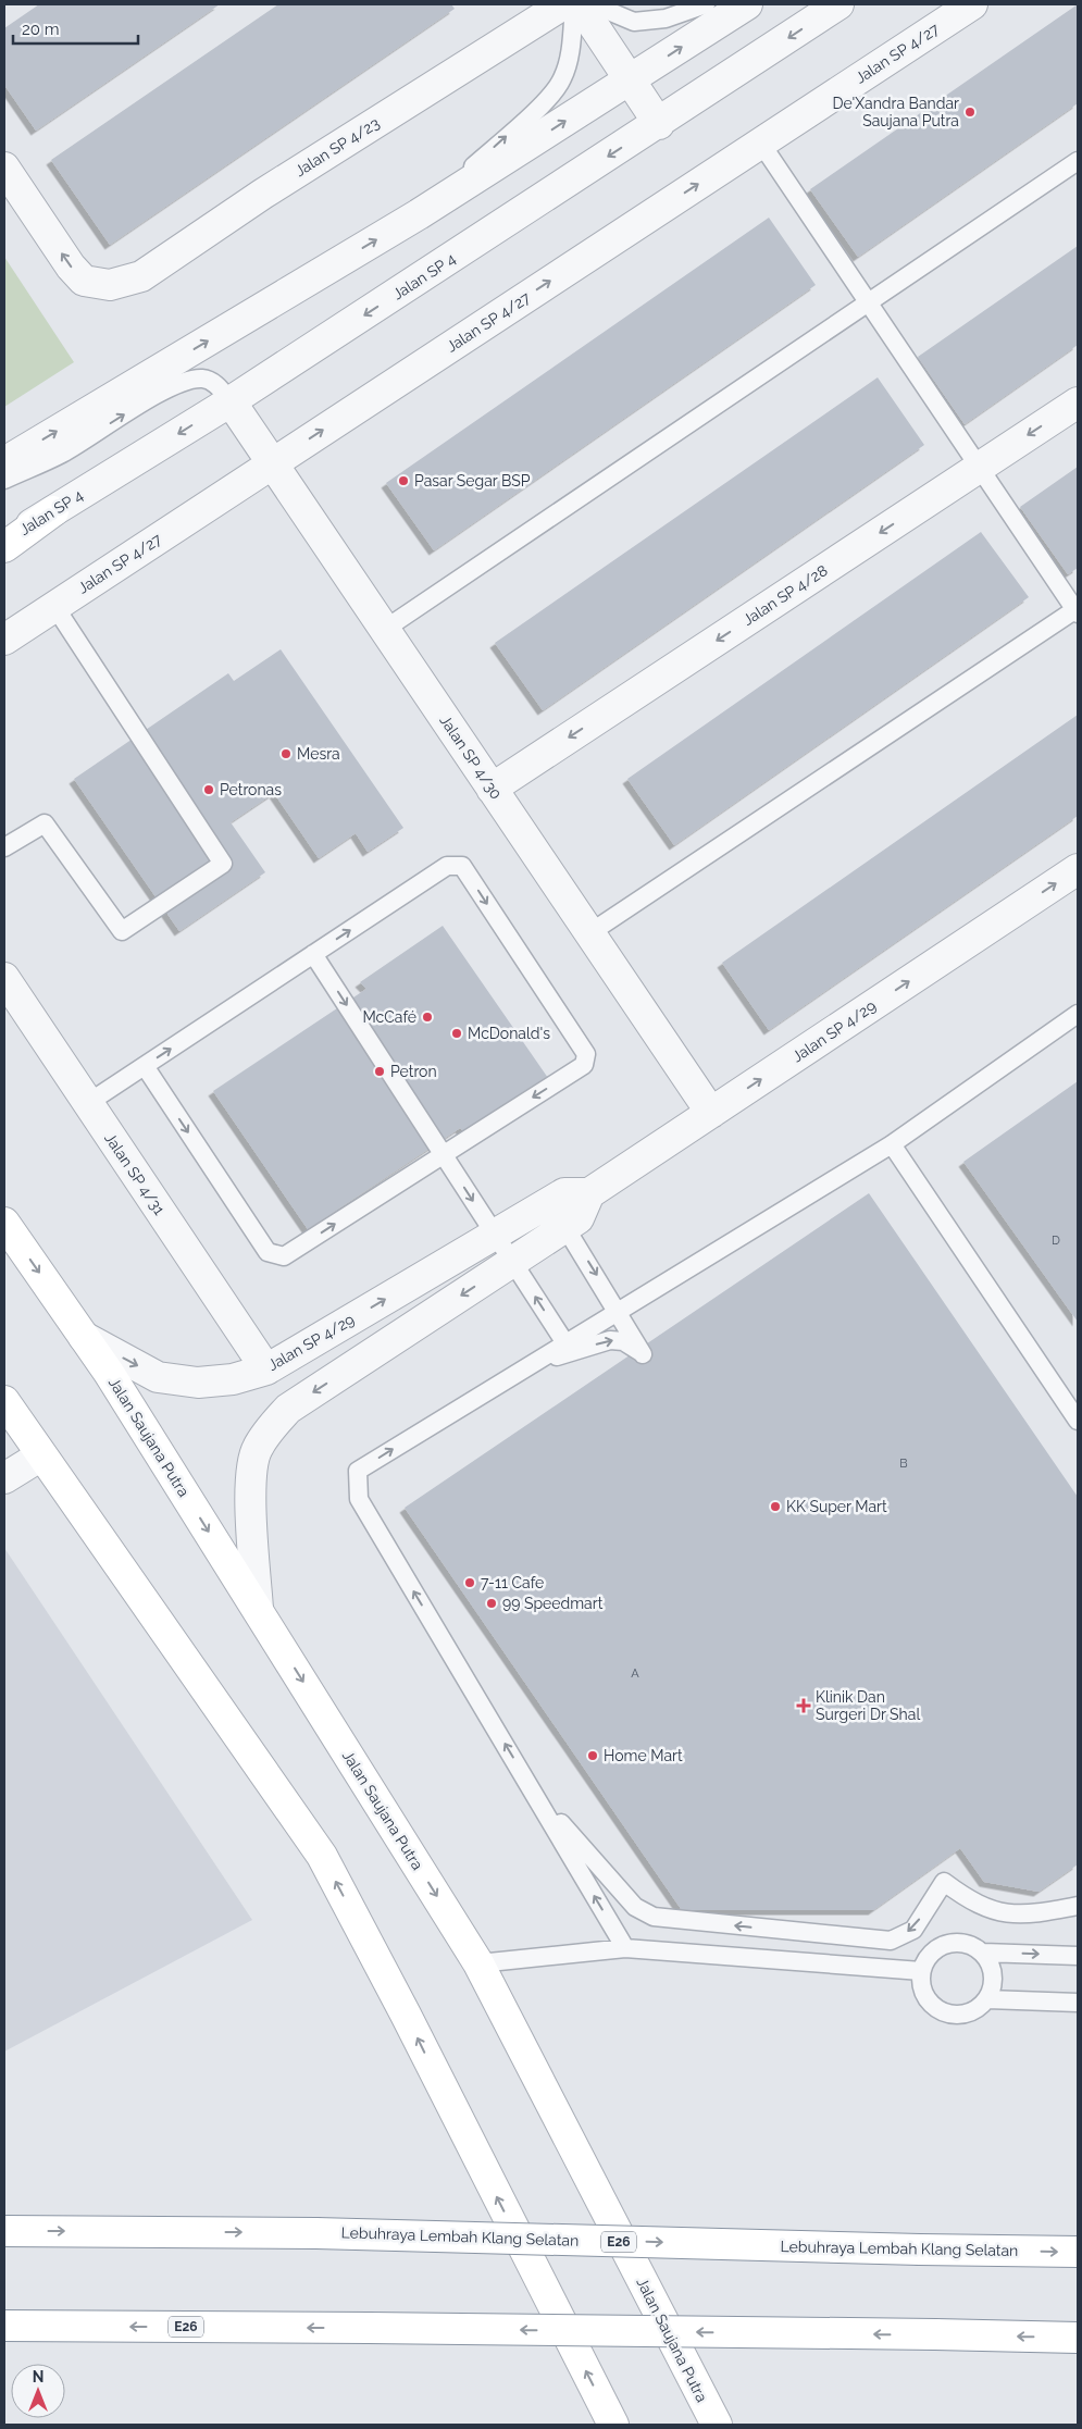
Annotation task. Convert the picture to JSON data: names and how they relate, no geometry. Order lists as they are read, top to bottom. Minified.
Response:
{"streets":{"main road":["Jalan Saujana Putra","Lebuhraya Lembah Klang Selatan","E26"],"street":["Jalan SP 4/27","Jalan SP 4/23","Jalan SP 4","Jalan SP 4/28","Jalan SP 4/30","Jalan SP 4/29","Jalan SP 4/31"]},"crossings":[["Jalan SP 4/27","Jalan SP 4/30"],["Jalan SP 4","Jalan SP 4/30"],["Jalan SP 4/28","Jalan SP 4/30"],["Jalan SP 4/30","Jalan SP 4/29"],["Jalan SP 4/29","Jalan SP 4/31"],["Jalan SP 4/29","Jalan Saujana Putra"]],"one_way":["Jalan SP 4/28","Jalan SP 4/29"],"places":{"other":["De'Xandra Bandar Saujana Putra","Pasar Segar BSP","Mesra","Petronas","McCafé","McDonald's","Petron","KK Super Mart","7-11 Cafe","99 Speedmart","Home Mart"],"health":["Klinik Dan Surgeri Dr Shal"]},"house_numbers":["D","B","A"],"scale_bar":"20 m","north":"top"}
